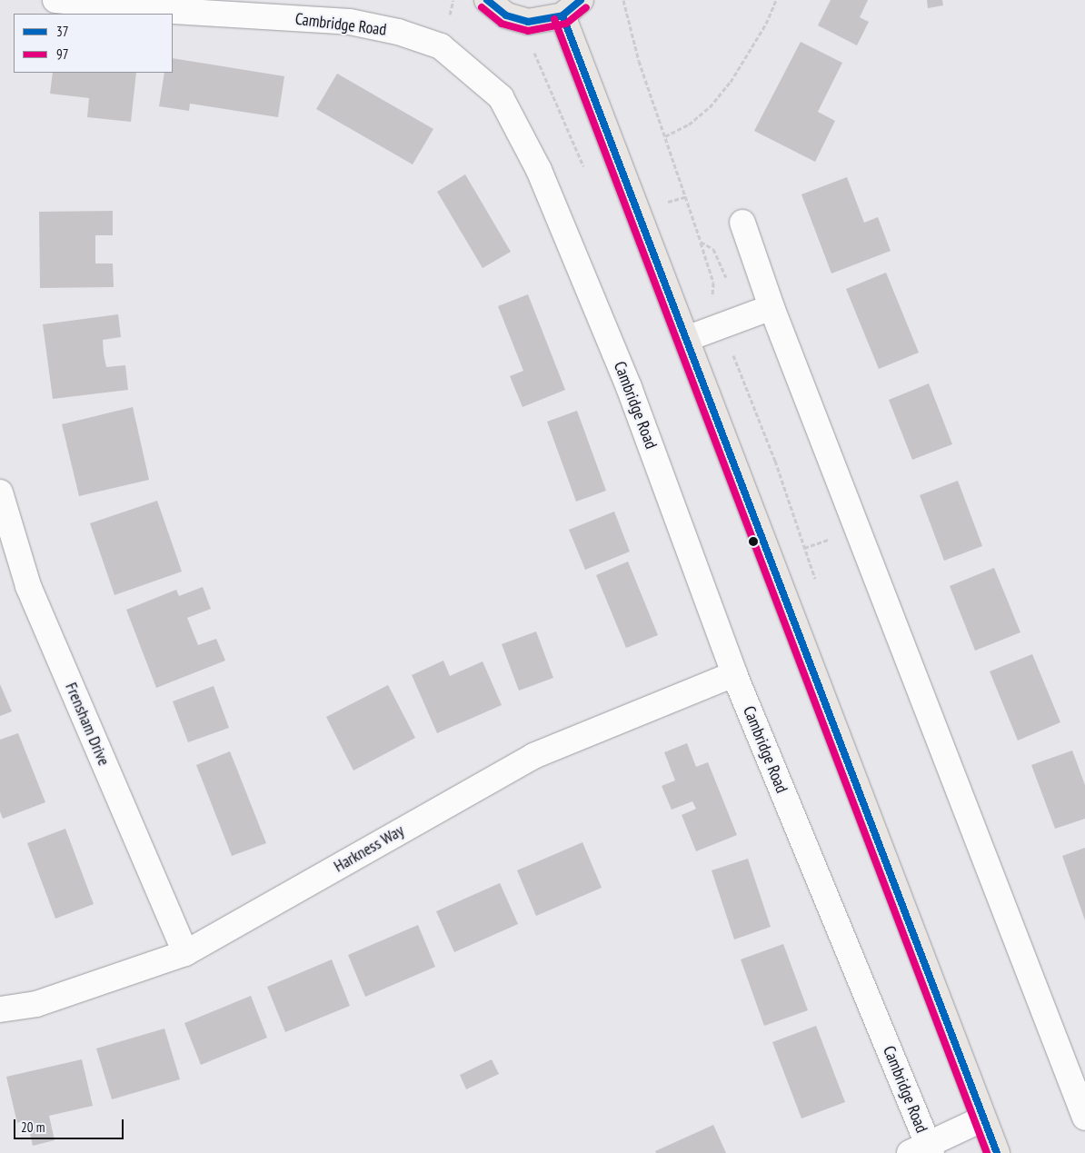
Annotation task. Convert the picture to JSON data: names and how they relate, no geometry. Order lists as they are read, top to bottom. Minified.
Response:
{"streets":{"street":["Cambridge Road","Frensham Drive","Harkness Way"]},"crossings":[["Cambridge Road","Harkness Way"],["Frensham Drive","Harkness Way"]],"lines":["transit line 37","transit line 97"],"legend":["37","97"],"scale_bar":"20 m"}
